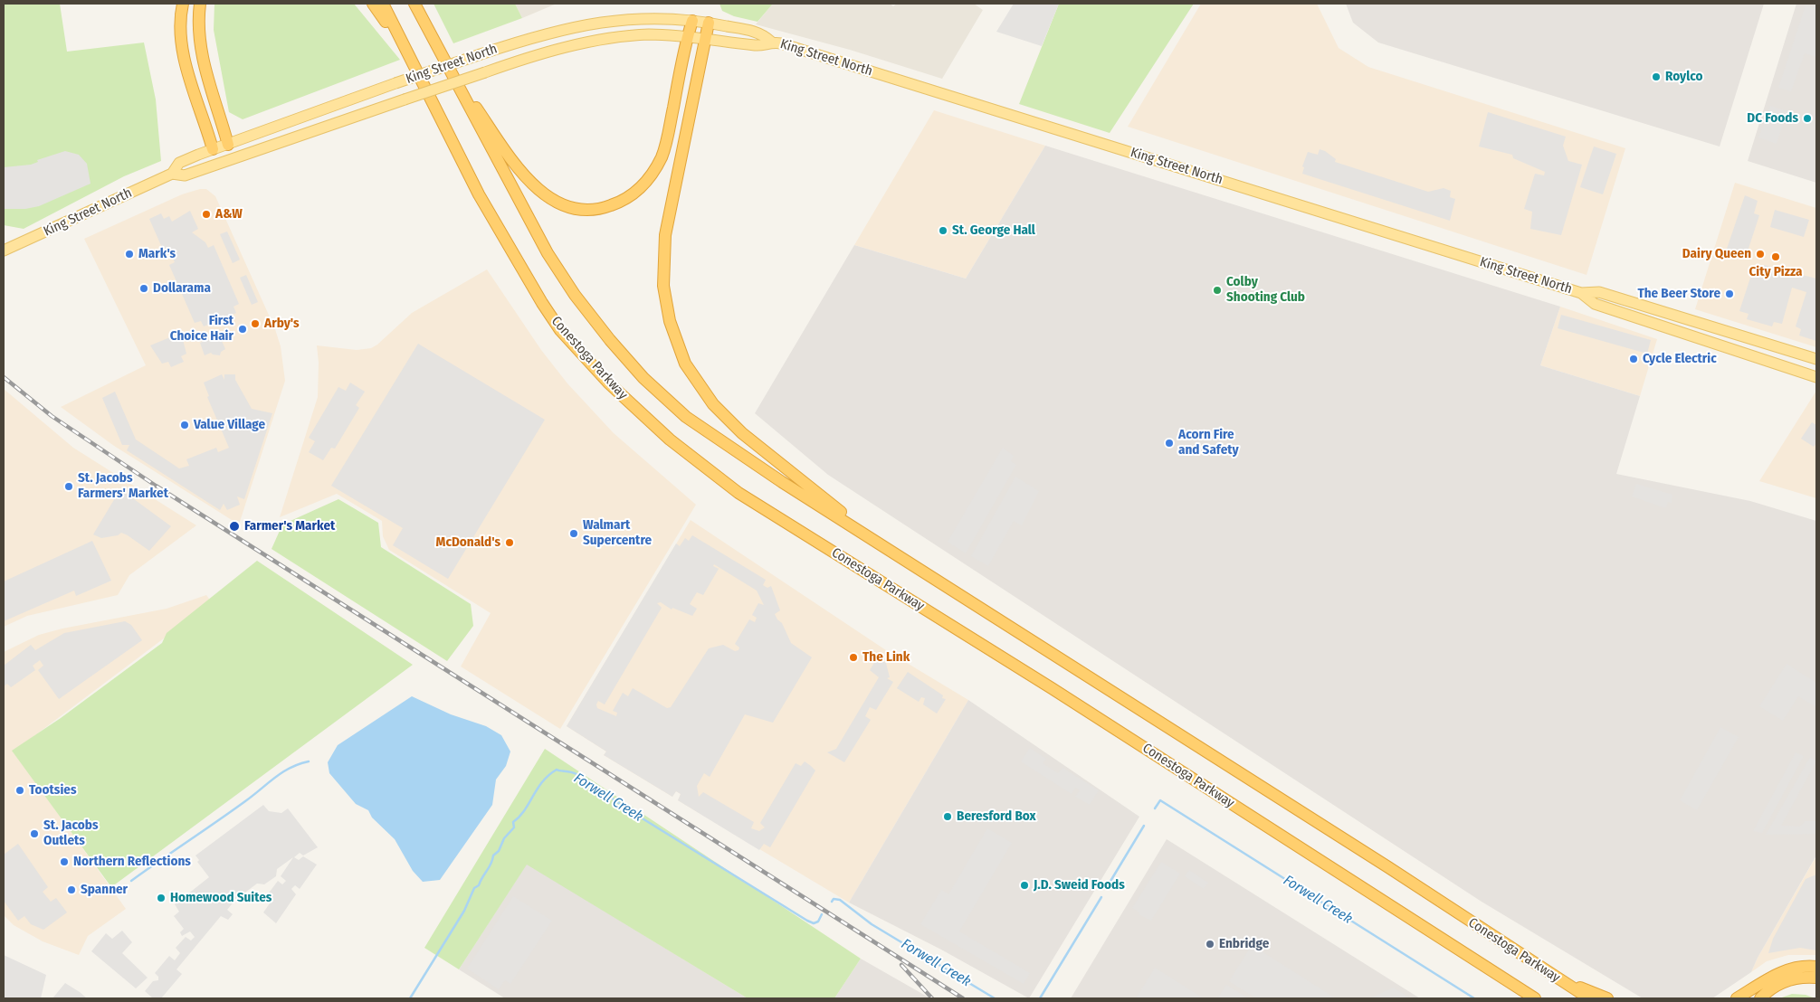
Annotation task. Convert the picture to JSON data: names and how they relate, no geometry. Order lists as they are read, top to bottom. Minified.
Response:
{"streets":{"highway":["Conestoga Parkway"],"main road":["King Street North"]},"water":["Forwell Creek"],"places":["Roylco","DC Foods","A&W","St. George Hall","Mark's","Dairy Queen","City Pizza","Dollarama","Colby Shooting Club","The Beer Store","Arby's","First Choice Hair","Cycle Electric","Value Village","Acorn Fire and Safety","St. Jacobs Farmers' Market","Farmer's Market","Walmart Supercentre","McDonald's","The Link","Tootsies","Beresford Box","St. Jacobs Outlets","Northern Reflections","J.D. Sweid Foods","Spanner","Homewood Suites","Enbridge"]}
